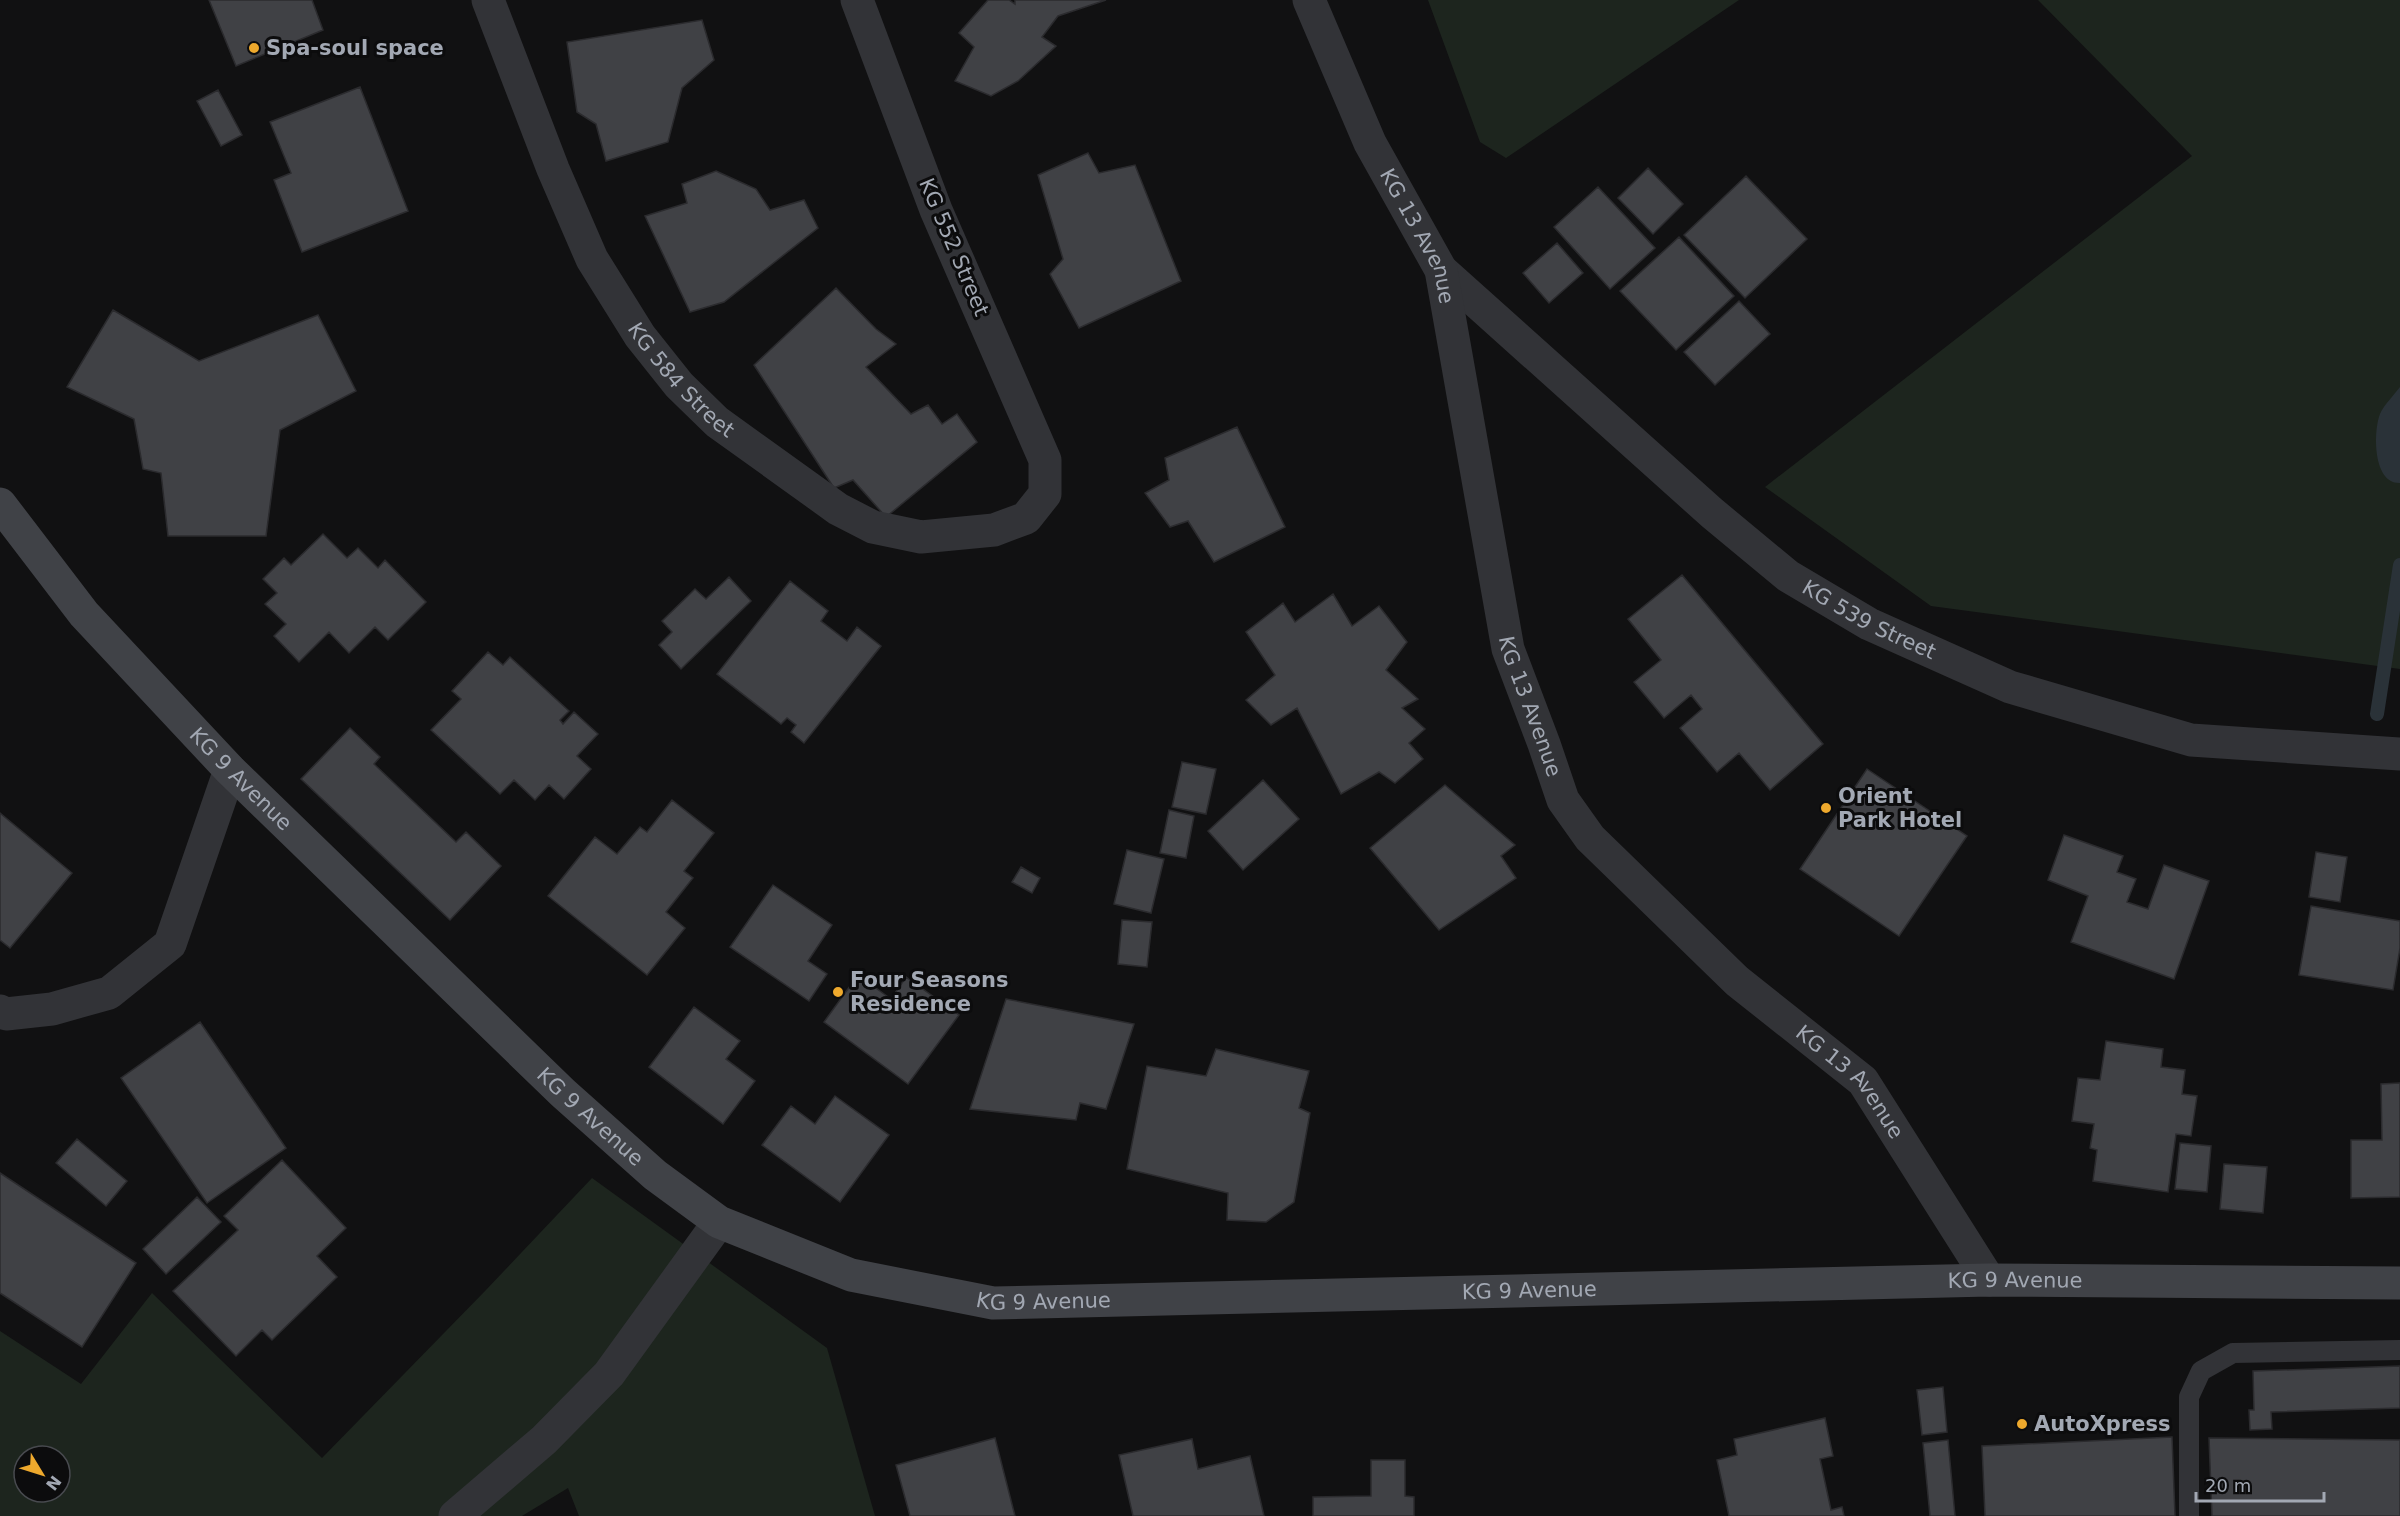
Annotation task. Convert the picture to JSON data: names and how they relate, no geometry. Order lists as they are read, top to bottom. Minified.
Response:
{"streets":{"main road":["KG 9 Avenue"],"street":["KG 13 Avenue","KG 552 Street","KG 584 Street","KG 539 Street"]},"crossings":[["KG 13 Avenue","KG 539 Street"],["KG 13 Avenue","KG 9 Avenue"],["KG 552 Street","KG 584 Street"]],"places":["Spa-soul space","Orient Park Hotel","Four Seasons Residence","AutoXpress"],"scale_bar":"20 m","north":"bottom right"}
